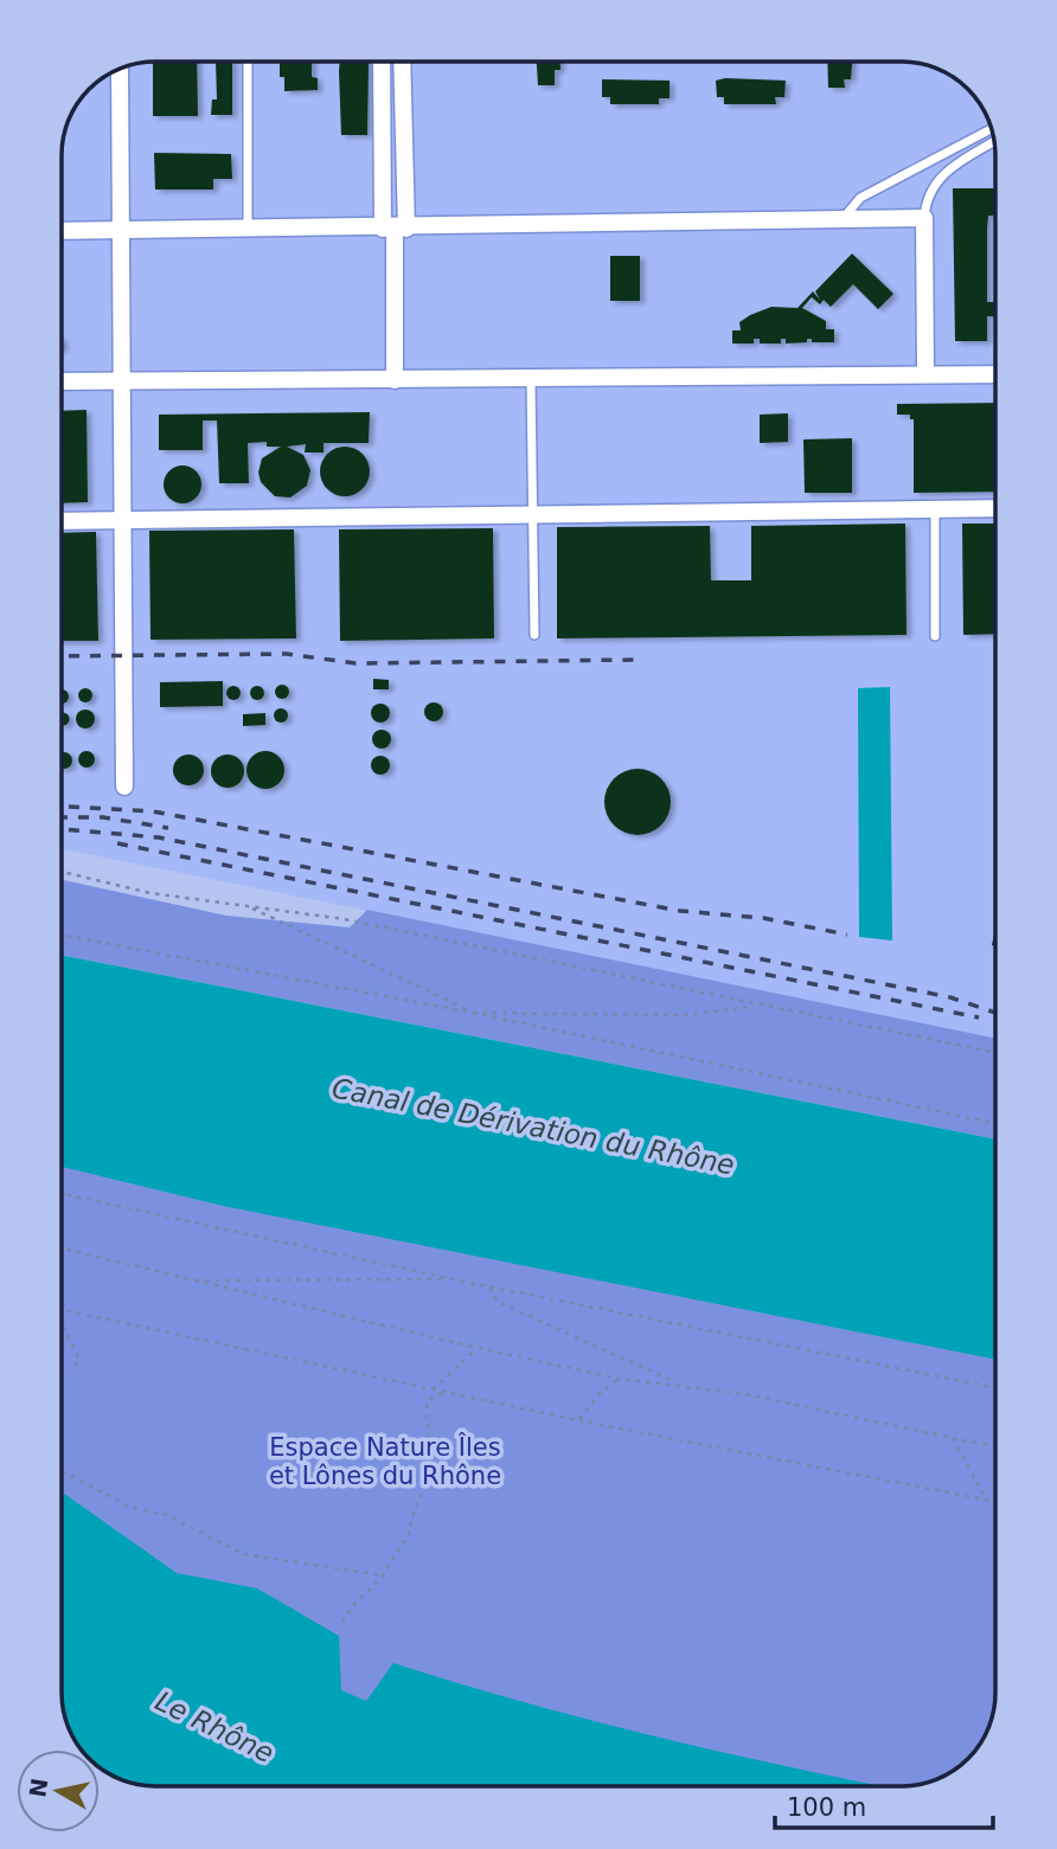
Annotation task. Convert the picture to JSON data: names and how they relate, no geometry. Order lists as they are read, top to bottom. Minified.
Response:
{"water":["Canal de Dérivation du Rhône","Le Rhône"],"parks":["Espace Nature Îles et Lônes du Rhône"],"scale_bar":"100 m","north":"left"}
